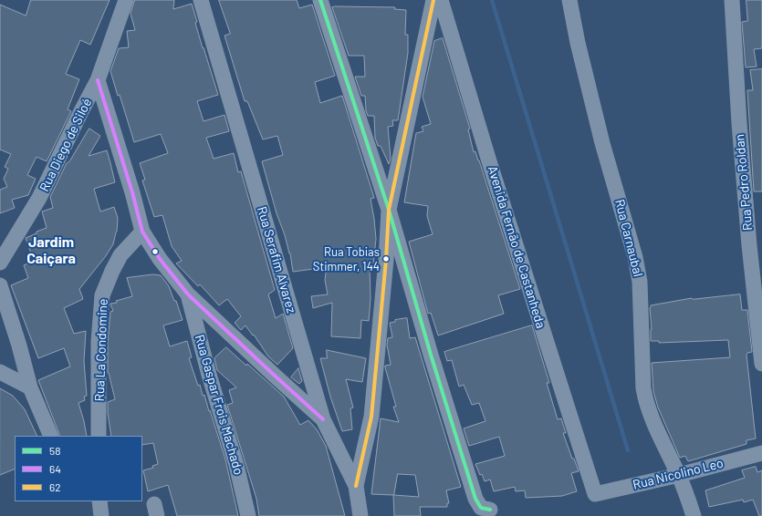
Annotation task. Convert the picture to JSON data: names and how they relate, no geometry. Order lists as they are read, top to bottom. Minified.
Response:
{"streets":{"street":["Rua Diego de Siloé","Rua Pedro Roldan","Rua Carnaubal","Avenida Fernão de Castanheda","Rua Serafim Alvarez","Rua La Condomine","Rua Gaspar Frois Machado","Rua Nicolino Leo"]},"crossings":[["Rua Carnaubal","Rua Nicolino Leo"],["Avenida Fernão de Castanheda","Rua Nicolino Leo"]],"districts":["Jardim Caiçara"],"places":["Rua Tobias Stimmer, 144"],"lines":["transit line 58","transit line 62","transit line 64"],"legend":["58","64","62"]}
